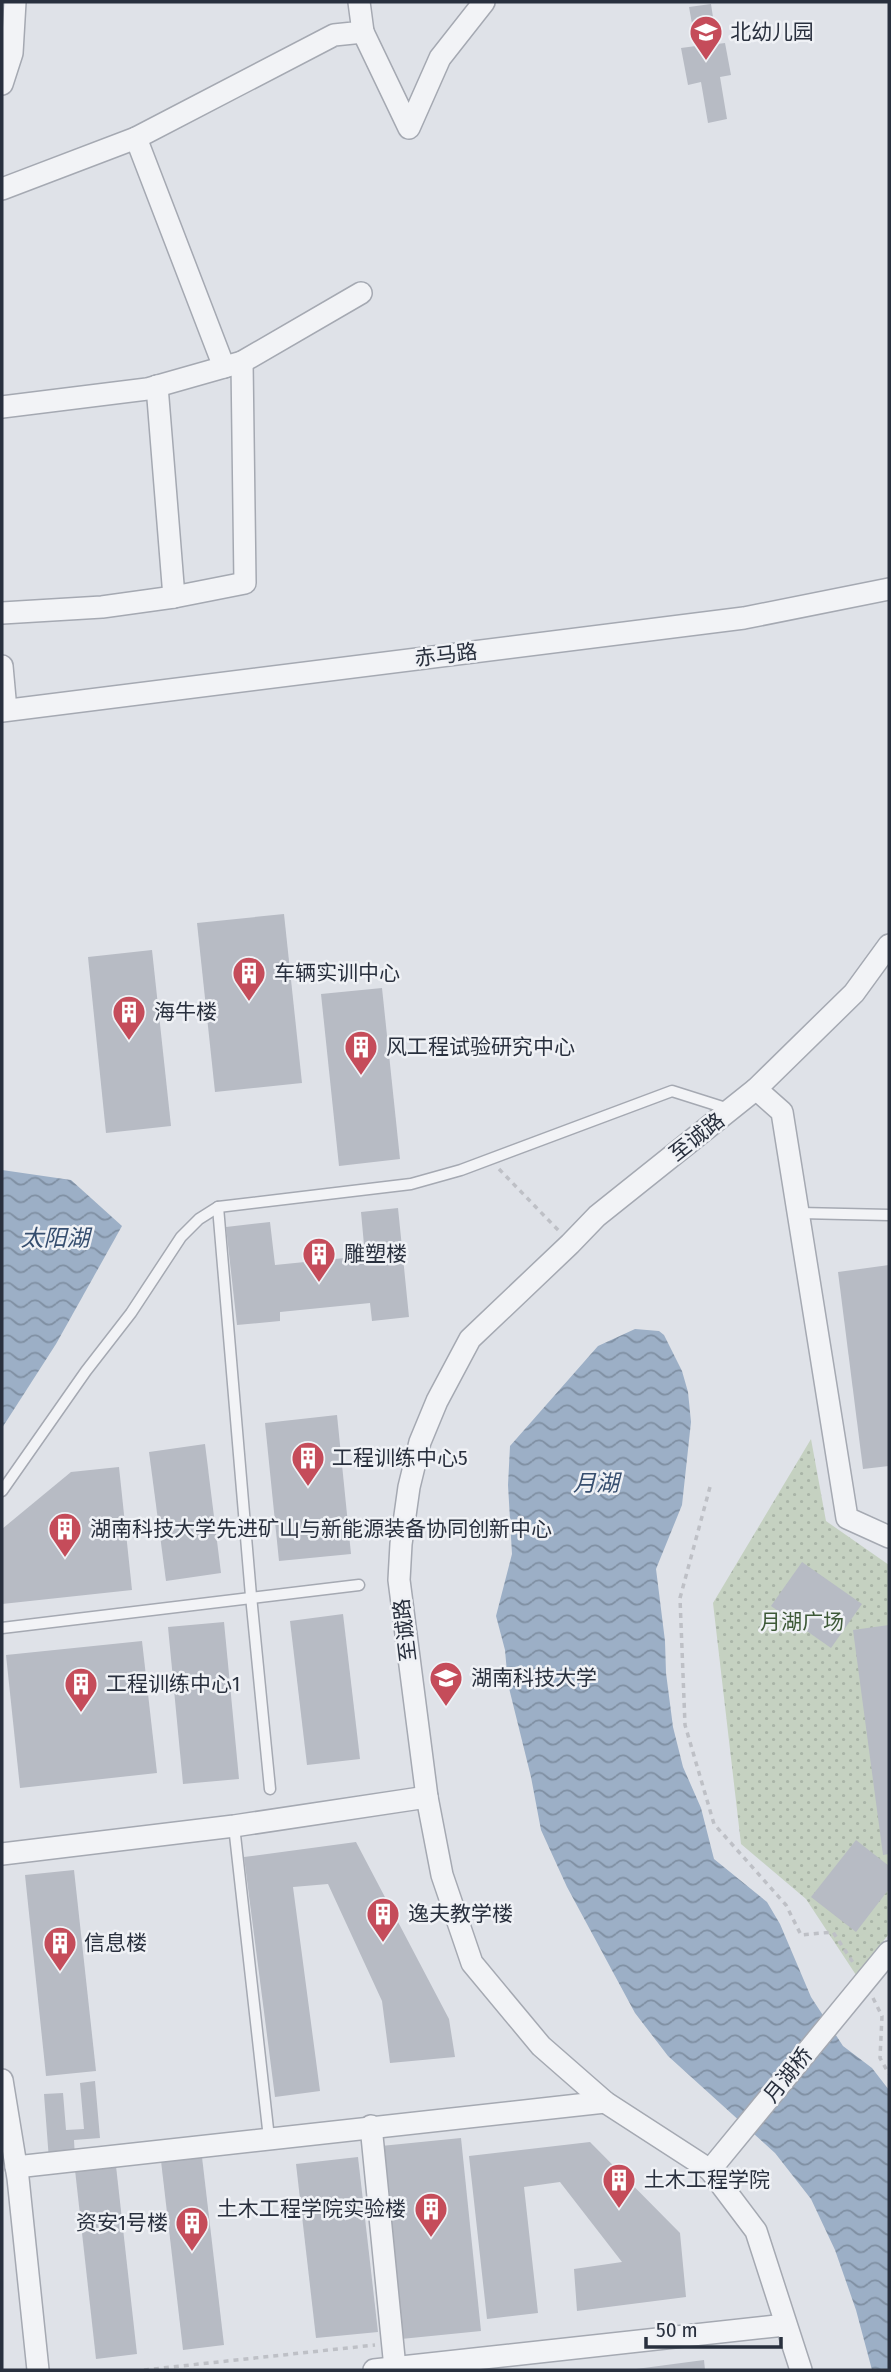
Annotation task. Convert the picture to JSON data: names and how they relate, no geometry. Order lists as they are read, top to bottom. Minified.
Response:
{"streets":{"street":["赤马路","至诚路","月湖桥"]},"crossings":[["至诚路","月湖桥"]],"water":["太阳湖","月湖"],"parks":["月湖广场"],"places":{"school or university":["北幼儿园","湖南科技大学"],"building":["车辆实训中心","海牛楼","风工程试验研究中心","雕塑楼","工程训练中心5","湖南科技大学先进矿山与新能源装备协同创新中心","工程训练中心1","逸夫教学楼","信息楼","土木工程学院","土木工程学院实验楼","资安1号楼"]},"scale_bar":"50 m"}
